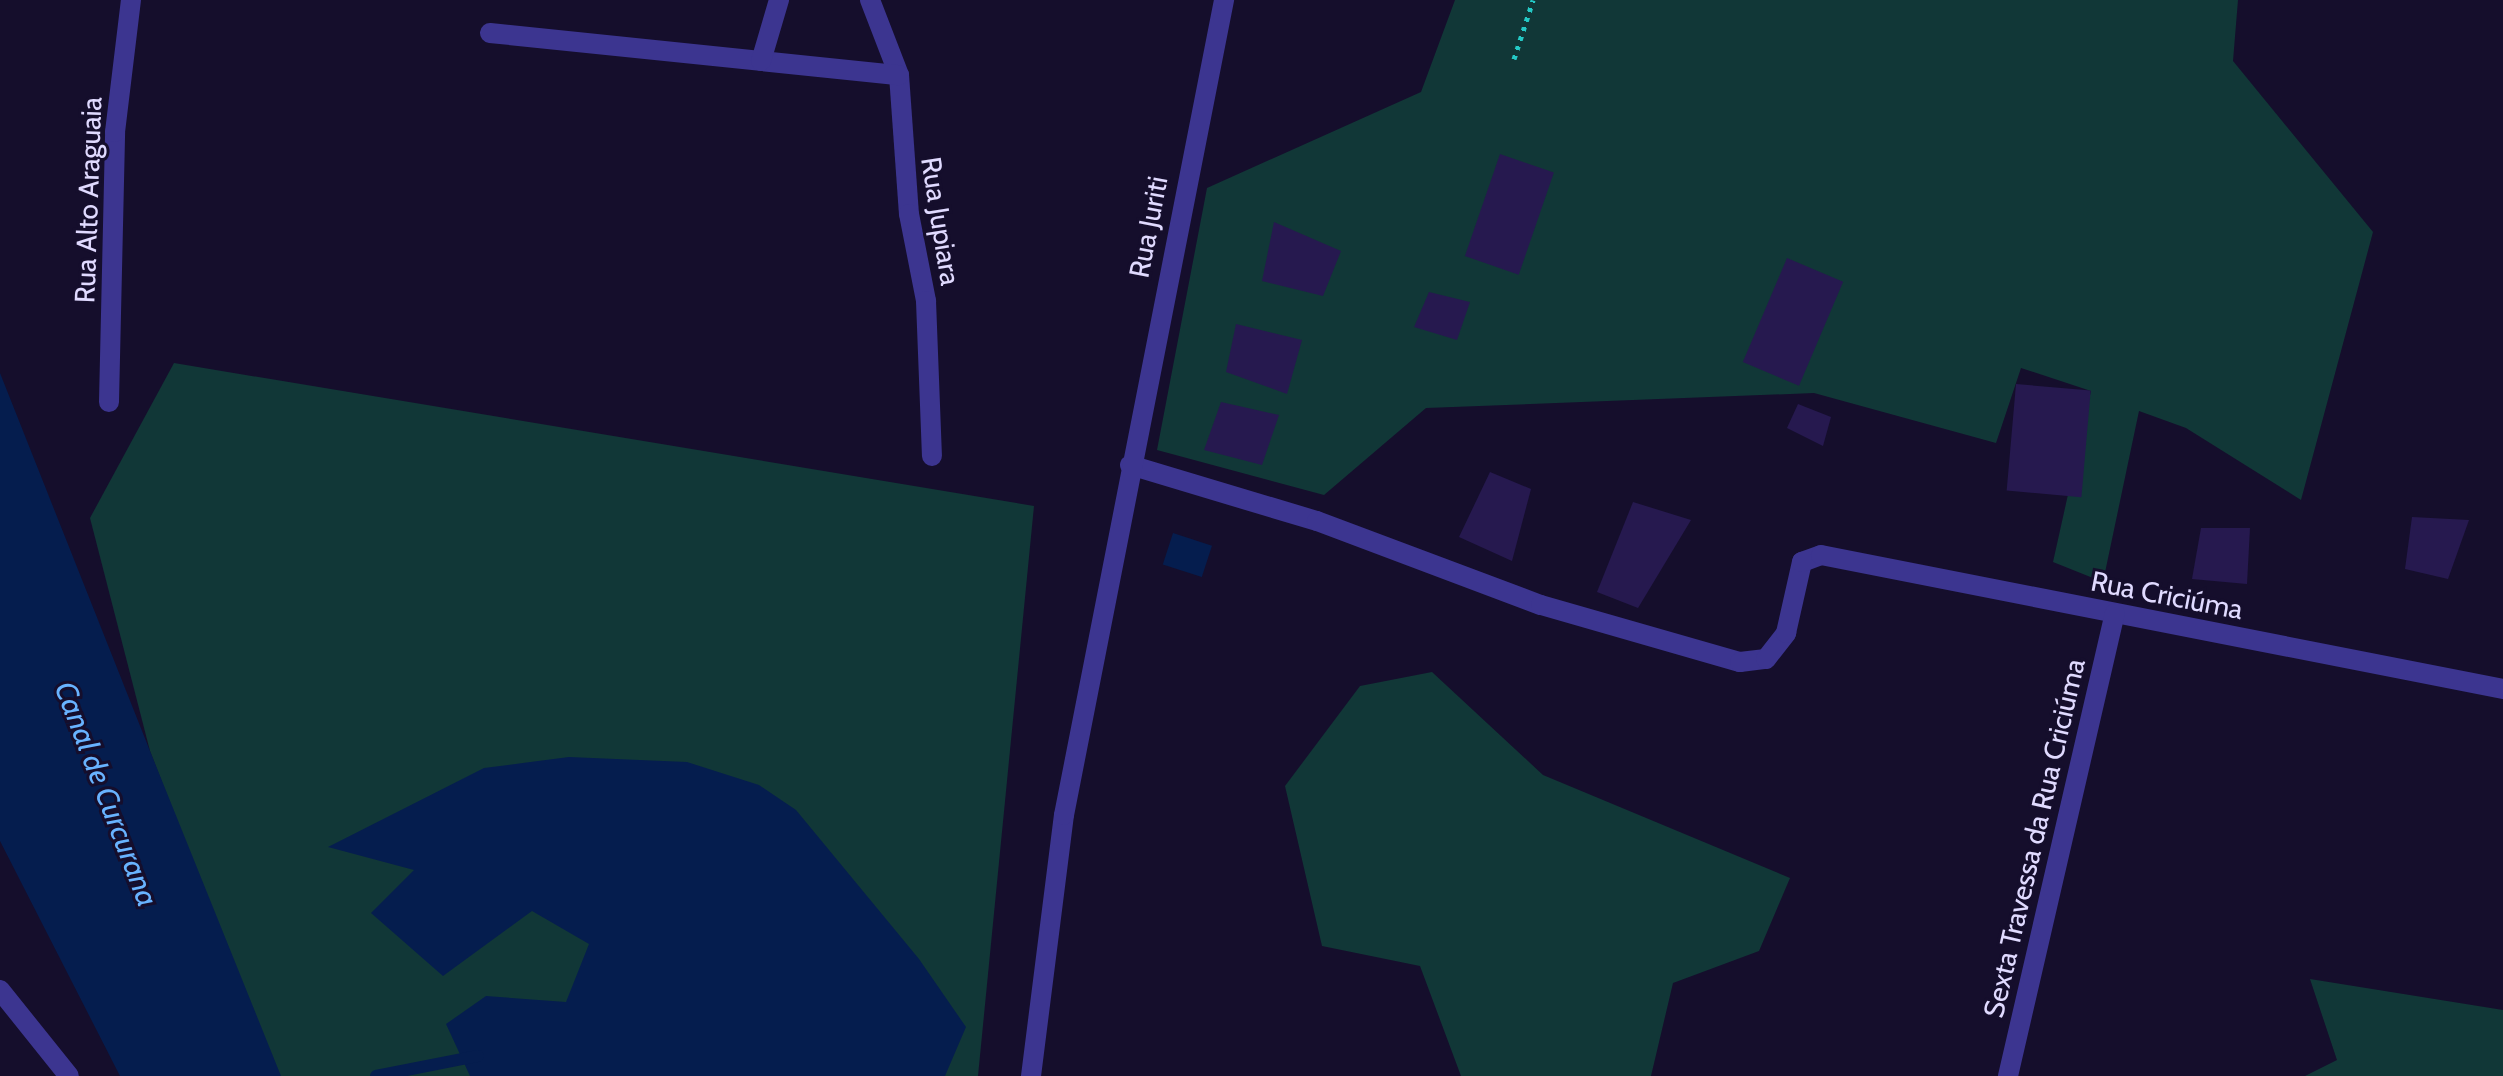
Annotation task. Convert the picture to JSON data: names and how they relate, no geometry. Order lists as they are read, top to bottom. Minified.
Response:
{"streets":{"street":["Rua Alto Araguaia","Rua Jupiara","Rua Juriti","Rua Criciúma","Sexta Travessa da Rua Criciúma"]},"crossings":[["Rua Juriti","Rua Criciúma"],["Rua Criciúma","Sexta Travessa da Rua Criciúma"]],"water":["Canal de Curcurana"]}
